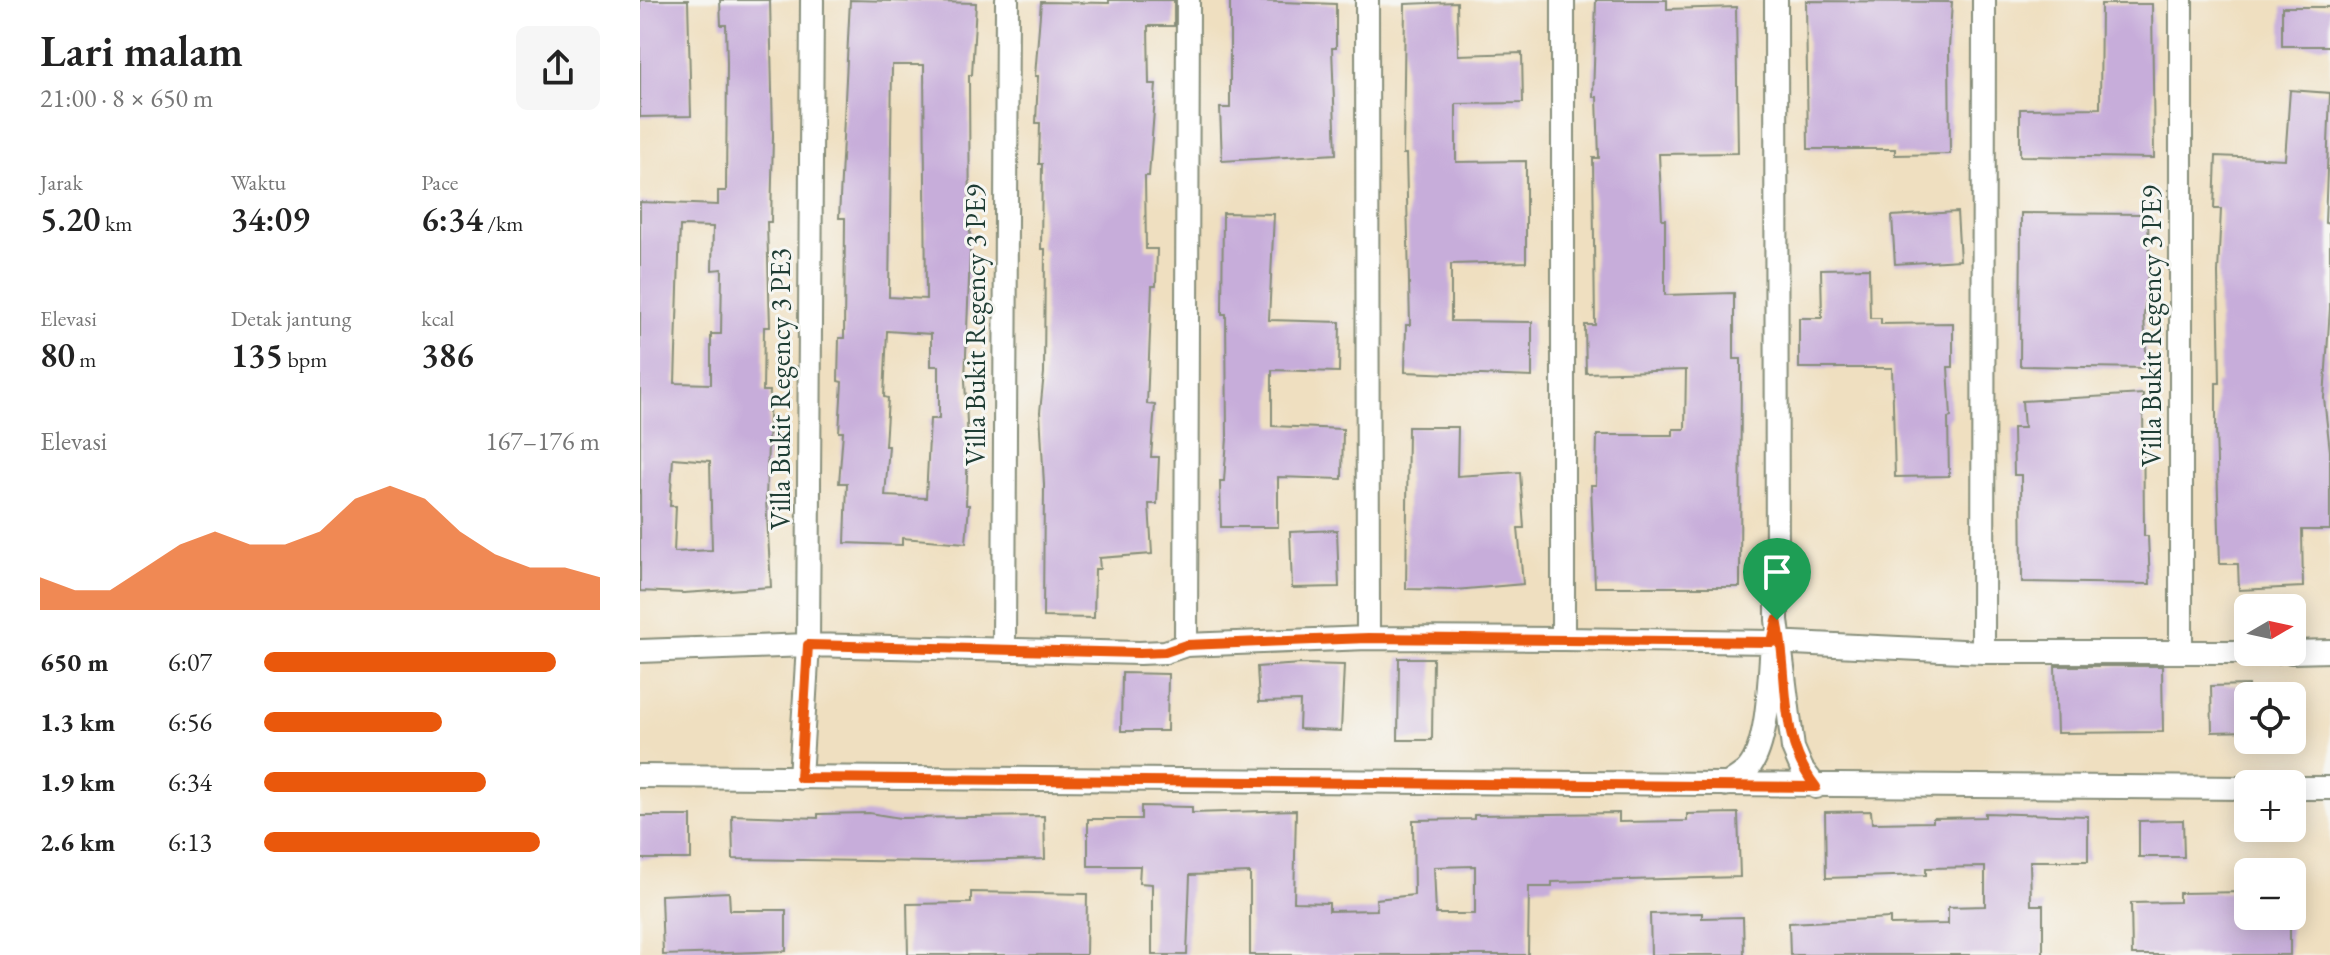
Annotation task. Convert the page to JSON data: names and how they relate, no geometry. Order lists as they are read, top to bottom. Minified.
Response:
{"streets":{"street":["Villa Bukit Regency 3 PE9","Villa Bukit Regency 3 PE3"]},"north":"right","page":{"heading":["Lari malam","21:00 · 8 × 650 m"],"stats":[["Jarak","5.20 km"],["Waktu","34:09"],["Pace","6:34 /km"],["Elevasi","80 m"],["Detak jantung","135 bpm"],["kcal","386"]],"chart":["Elevasi","167–176 m"],"map_buttons":["+","−"],"list":[{"name":"650 m","note":"6:07"},{"name":"1.3 km","note":"6:56"},{"name":"1.9 km","note":"6:34"},{"name":"2.6 km","note":"6:13"}]}}
